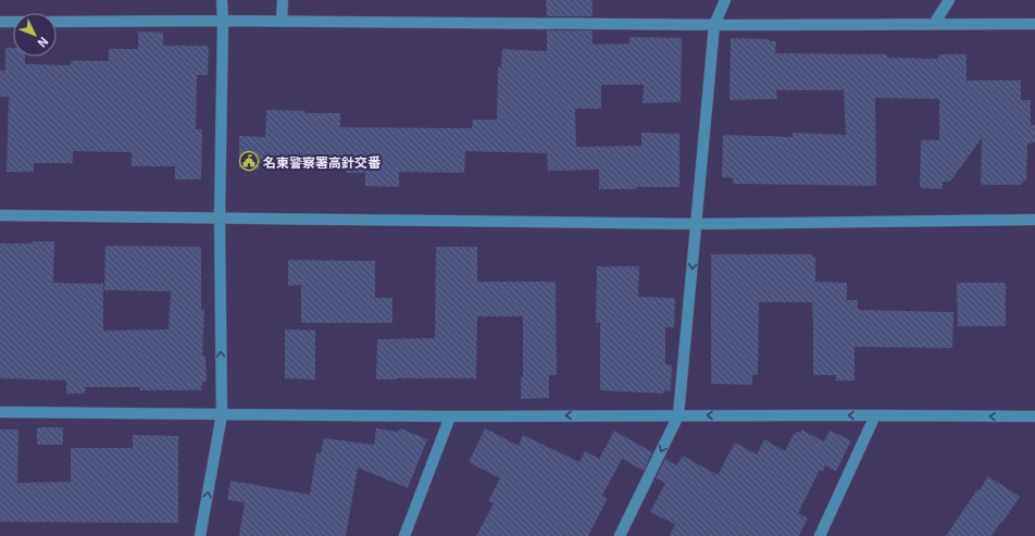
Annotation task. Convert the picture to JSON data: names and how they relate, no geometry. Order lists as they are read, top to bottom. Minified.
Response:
{"places":{"public building":["名東警察署高針交番"]},"north":"bottom right"}
